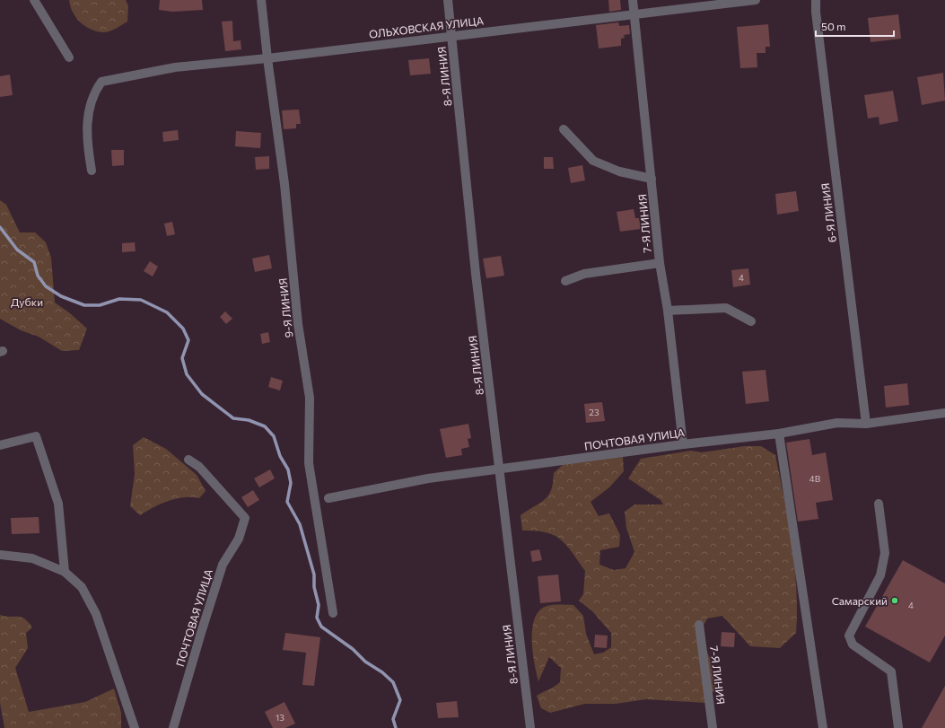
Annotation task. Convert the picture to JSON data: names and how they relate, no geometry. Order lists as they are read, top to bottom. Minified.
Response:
{"streets":{"street":["ОЛЬХОВСКАЯ УЛИЦА","8-Я ЛИНИЯ","6-Я ЛИНИЯ","7-Я ЛИНИЯ","9-Я ЛИНИЯ","ПОЧТОВАЯ УЛИЦА"]},"crossings":[["ОЛЬХОВСКАЯ УЛИЦА","8-Я ЛИНИЯ"],["ОЛЬХОВСКАЯ УЛИЦА","7-Я ЛИНИЯ"],["ОЛЬХОВСКАЯ УЛИЦА","9-Я ЛИНИЯ"],["8-Я ЛИНИЯ","ПОЧТОВАЯ УЛИЦА"],["6-Я ЛИНИЯ","ПОЧТОВАЯ УЛИЦА"],["7-Я ЛИНИЯ","ПОЧТОВАЯ УЛИЦА"]],"parks":["Дубки"],"places":["Самарский"],"house_numbers":["4","23","4В","4","13"],"scale_bar":"50 m"}
